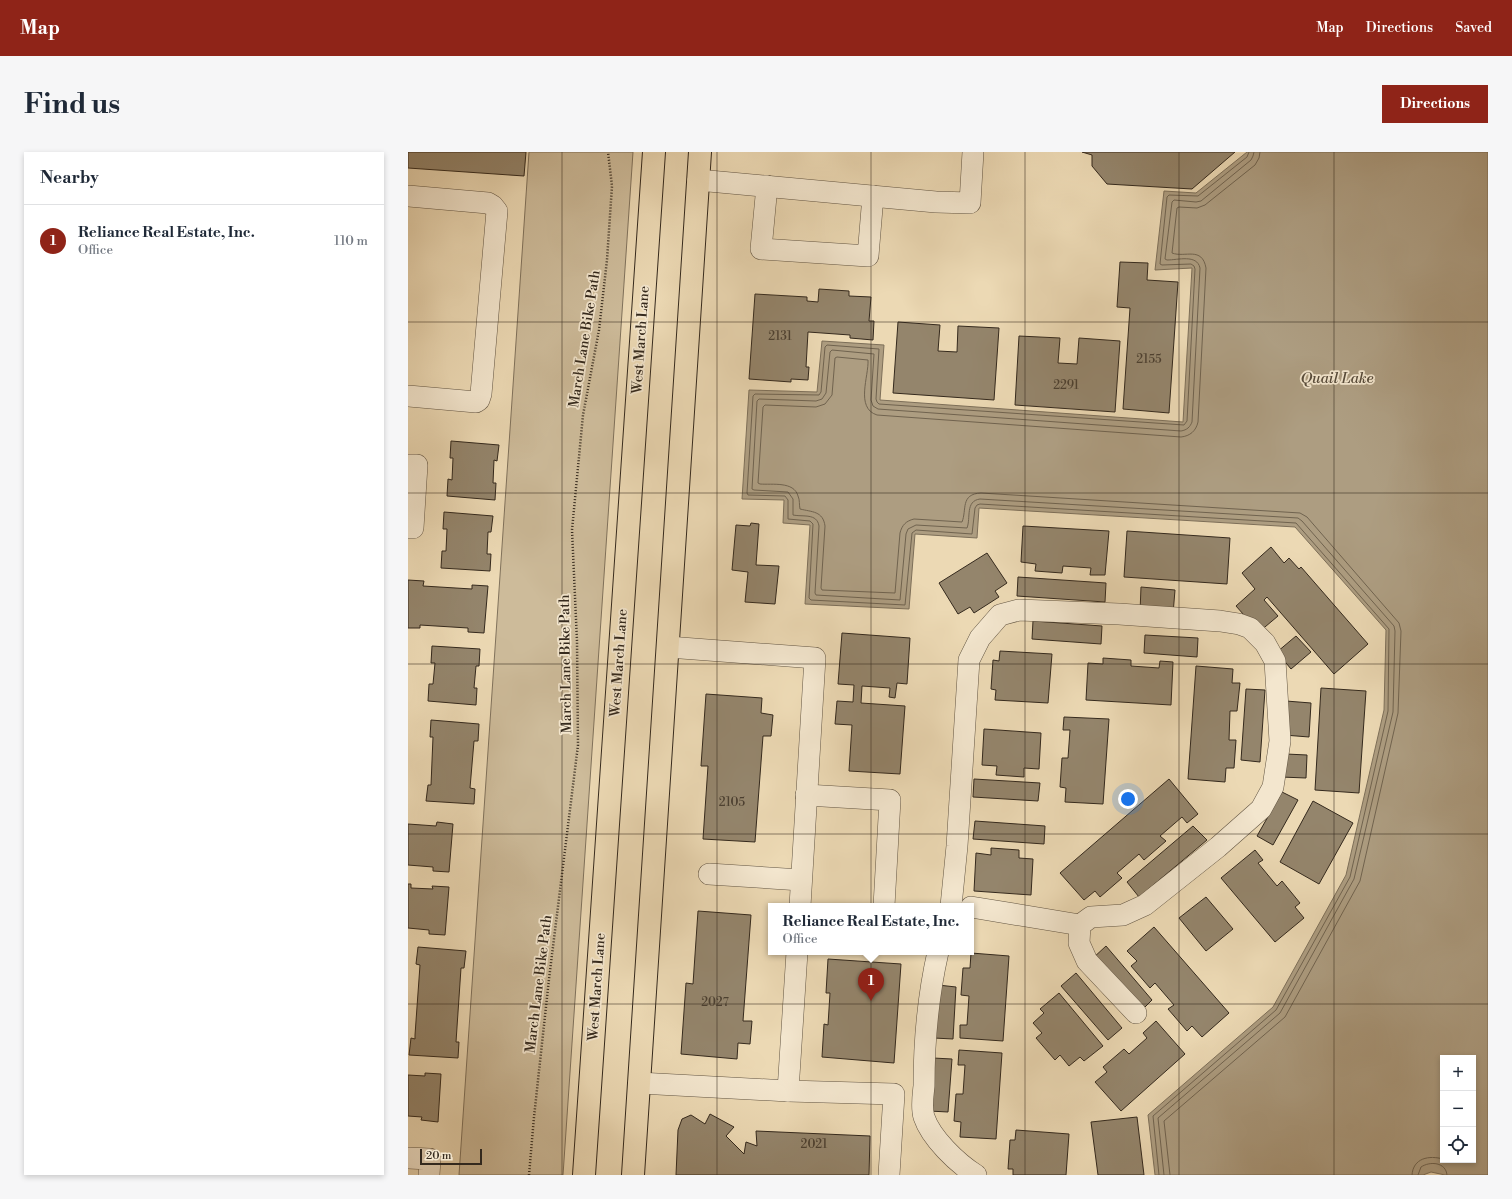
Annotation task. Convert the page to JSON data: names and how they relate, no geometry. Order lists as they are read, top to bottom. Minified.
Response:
{"streets":{"main road":["West March Lane"],"path":["March Lane Bike Path"]},"water":["Quail Lake"],"house_numbers":["2131","2155","2291","2105","2027","2021"],"scale_bar":"20 m","page":{"header":"Map","nav":["Map","Directions","Saved"],"buttons":"Directions","title":"Find us","heading":"Nearby","list":[{"mark":"1","name":"Reliance Real Estate, Inc.","note":"Office","value":"110 m"}],"popup":["Reliance Real Estate, Inc.","Office"],"pins":"1","map_buttons":["+","−"],"scale":"20 m"}}
